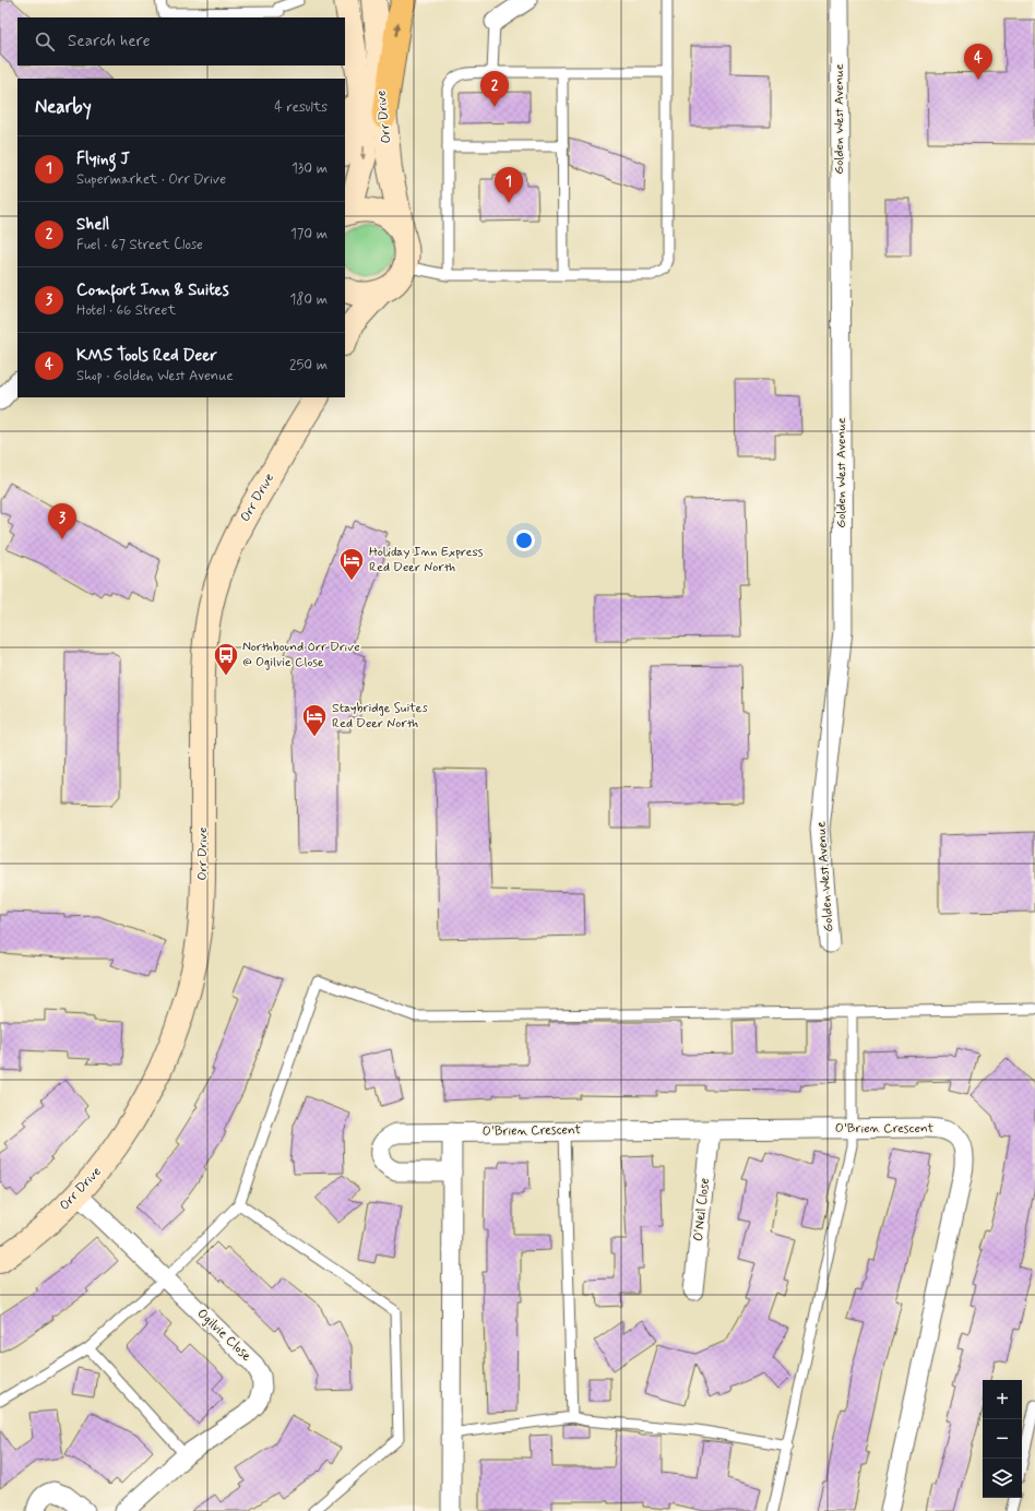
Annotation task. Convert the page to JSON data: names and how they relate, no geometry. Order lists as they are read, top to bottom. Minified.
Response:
{"streets":{"street":["Orr Drive","Golden West Avenue","O'Brien Crescent","O'Neil Close","Ogilvie Close"]},"crossings":[["Orr Drive","Ogilvie Close"],["O'Brien Crescent","O'Neil Close"]],"places":{"hotel":["Holiday Inn Express Red Deer North","Staybridge Suites Red Deer North"],"bus stop":["Northbound Orr Drive @ Ogilvie Close"]},"page":{"search":"Search here","pins":["4","2","1","3"],"heading":["Nearby","4 results"],"list":[{"mark":"1","name":"Flying J","note":"Supermarket · Orr Drive","value":"130 m"},{"mark":"2","name":"Shell","note":"Fuel · 67 Street Close","value":"170 m"},{"mark":"3","name":"Comfort Inn & Suites","note":"Hotel · 66 Street","value":"180 m"},{"mark":"4","name":"KMS Tools Red Deer","note":"Shop · Golden West Avenue","value":"250 m"}],"map_buttons":["+","−"]}}
